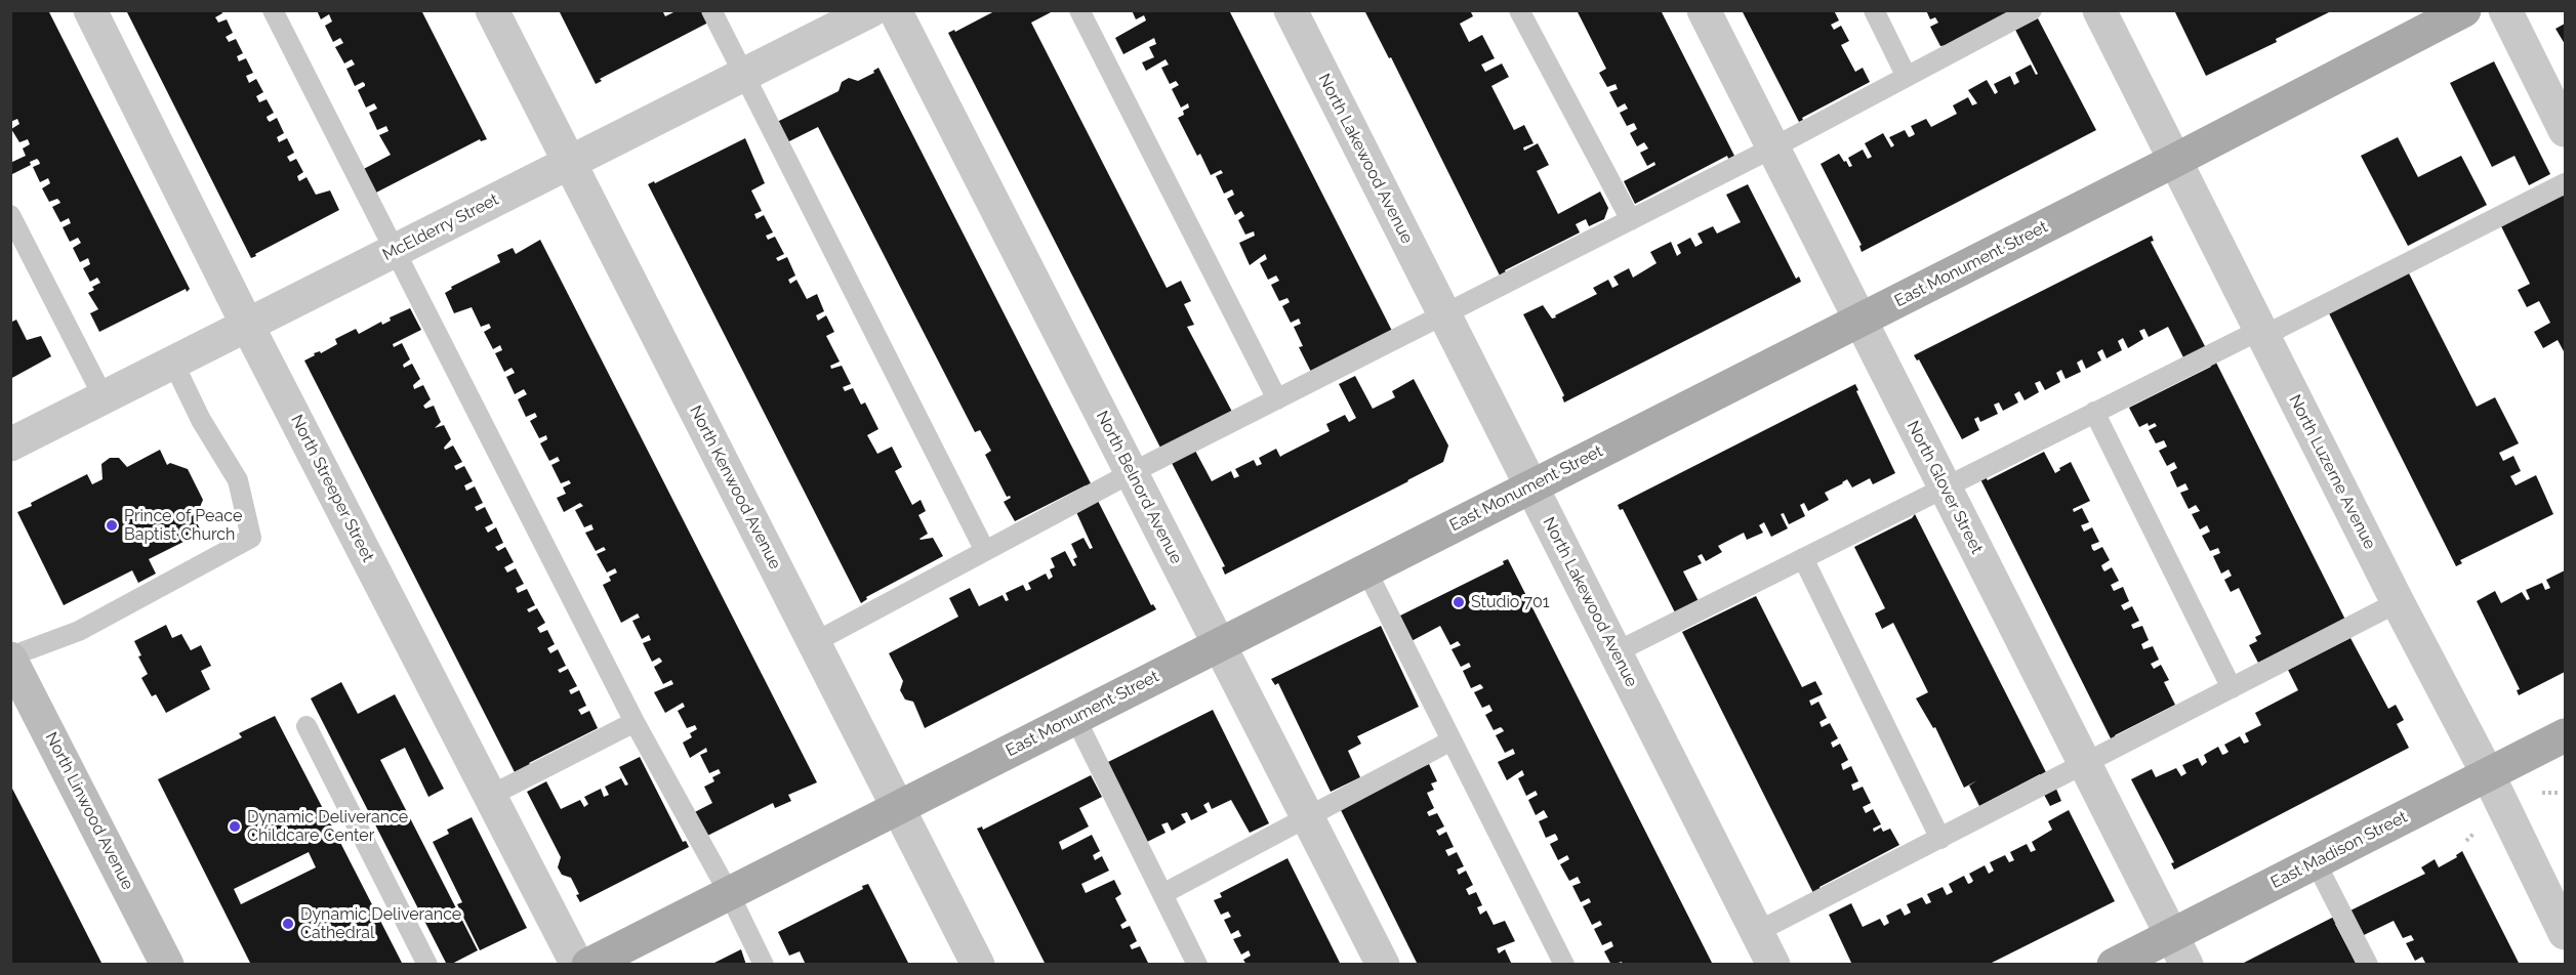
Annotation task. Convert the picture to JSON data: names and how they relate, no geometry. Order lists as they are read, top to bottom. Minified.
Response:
{"streets":{"main road":["East Monument Street","East Madison Street"],"street":["North Lakewood Avenue","McElderry Street","North Luzerne Avenue","North Kenwood Avenue","North Belnord Avenue","North Glover Street","North Streeper Street","North Linwood Avenue"]},"crossings":[["North Lakewood Avenue","East Monument Street"],["McElderry Street","North Kenwood Avenue"],["McElderry Street","North Streeper Street"],["East Monument Street","North Luzerne Avenue"],["East Monument Street","North Kenwood Avenue"],["East Monument Street","North Belnord Avenue"],["East Monument Street","North Glover Street"],["North Luzerne Avenue","East Madison Street"],["North Glover Street","East Madison Street"]],"places":["Prince of Peace Baptist Church","Studio 701","Dynamic Deliverance Childcare Center","Dynamic Deliverance Cathedral"]}
